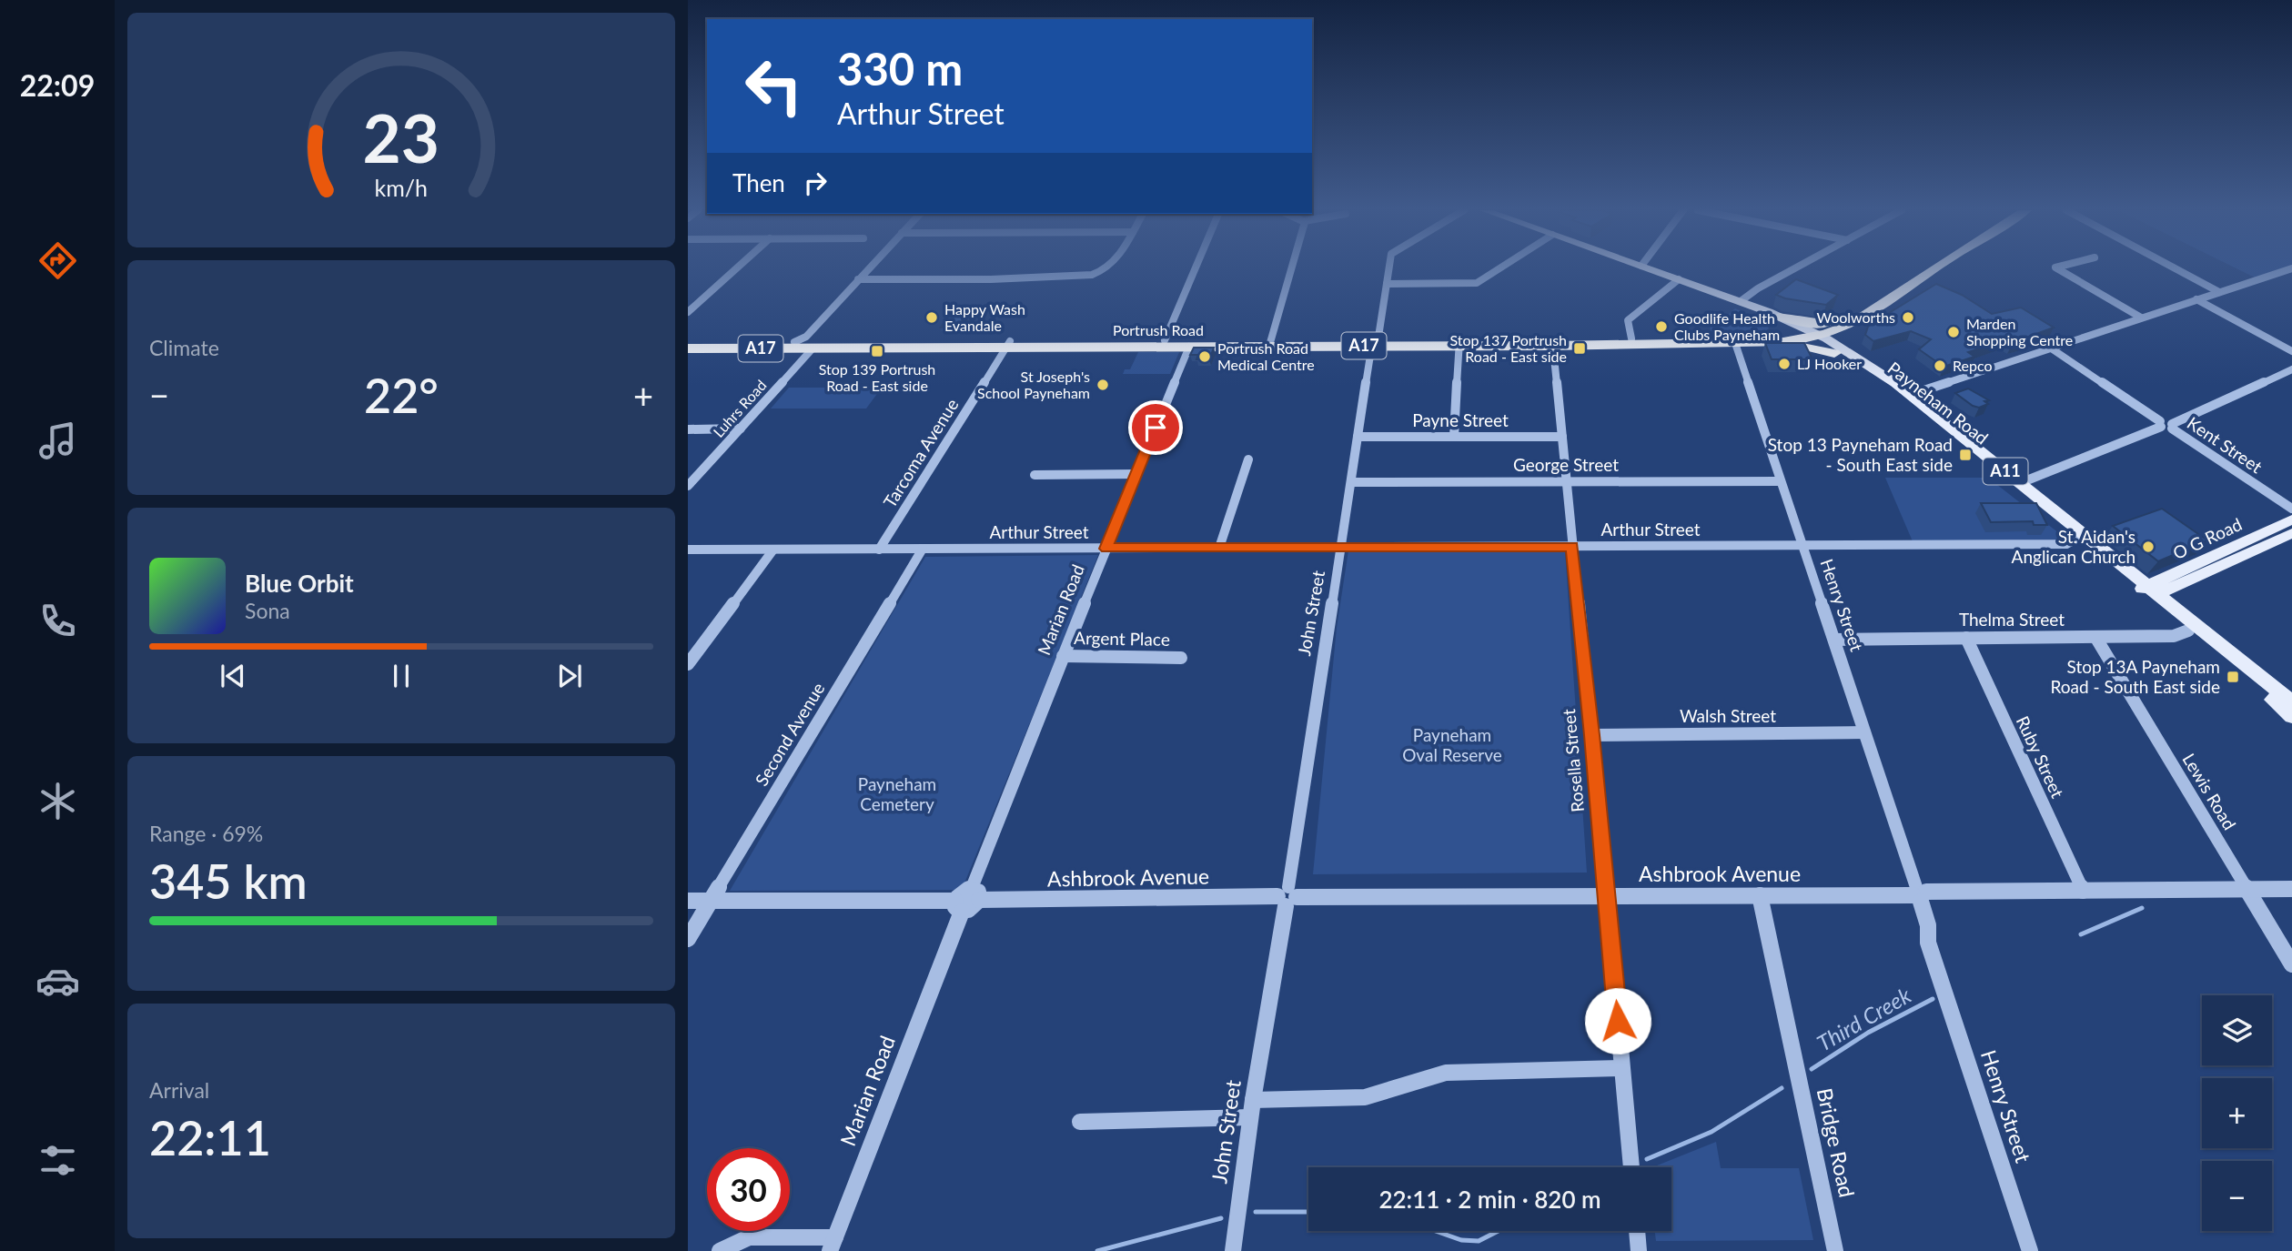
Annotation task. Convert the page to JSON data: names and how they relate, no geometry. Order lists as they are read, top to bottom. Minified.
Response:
{"streets":{"highway":["Portrush Road","A17"],"main road":["Payneham Road","A11","O G Road"],"street":["Luhrs Road","Payne Street","Kent Street","Tarcoma Avenue","George Street","Arthur Street","Henry Street","Marian Road","John Street","Thelma Street","Argent Place","Walsh Street","Second Avenue","Ruby Street","Rosella Street","Lewis Road","Ashbrook Avenue","Bridge Road"]},"crossings":[["Portrush Road","A17"],["Portrush Road","Payneham Road"],["Portrush Road","Luhrs Road"],["Portrush Road","Tarcoma Avenue"],["Portrush Road","Henry Street"],["Portrush Road","Marian Road"],["Portrush Road","John Street"],["Portrush Road","Rosella Street"],["A17","Payneham Road"],["Payneham Road","Arthur Street"],["Payneham Road","O G Road"],["Payneham Road","Thelma Street"],["Payne Street","John Street"],["Payne Street","Rosella Street"],["Tarcoma Avenue","Arthur Street"],["George Street","Henry Street"],["George Street","John Street"],["George Street","Rosella Street"],["Arthur Street","Henry Street"],["Arthur Street","Marian Road"],["Arthur Street","John Street"],["Arthur Street","Second Avenue"],["Arthur Street","Rosella Street"],["Henry Street","Thelma Street"],["Henry Street","Walsh Street"],["Henry Street","Ashbrook Avenue"],["Marian Road","Argent Place"],["Marian Road","Ashbrook Avenue"],["John Street","Ashbrook Avenue"],["Thelma Street","Ruby Street"],["Thelma Street","Lewis Road"],["Walsh Street","Rosella Street"],["Ruby Street","Ashbrook Avenue"],["Rosella Street","Ashbrook Avenue"],["Lewis Road","Ashbrook Avenue"],["Ashbrook Avenue","Bridge Road"]],"water":["Third Creek"],"parks":["Payneham Oval Reserve","Payneham Cemetery"],"places":{"other":["Happy Wash Evandale","Woolworths","Goodlife Health Clubs Payneham","Marden Shopping Centre","Portrush Road Medical Centre","LJ Hooker","Repco","St Joseph's School Payneham","St. Aidan's Anglican Church"],"transit":["Stop 137 Portrush Road - East side","Stop 139 Portrush Road - East side","Stop 13 Payneham Road - South East side","Stop 13A Payneham Road - South East side"]},"page":{"tabs":"22:09","turn":["330 m","Arthur Street"],"then":"Then","tile":["Climate",["Range · 69%","345 km"],["Arrival","22:11"]],"heat":["−","22°","+"],"song":["Blue Orbit","Sona"],"map_buttons":["+","−"],"limit":"30","trip":"22:11 · 2 min · 820 m","gauge":["23","km/h"]}}
